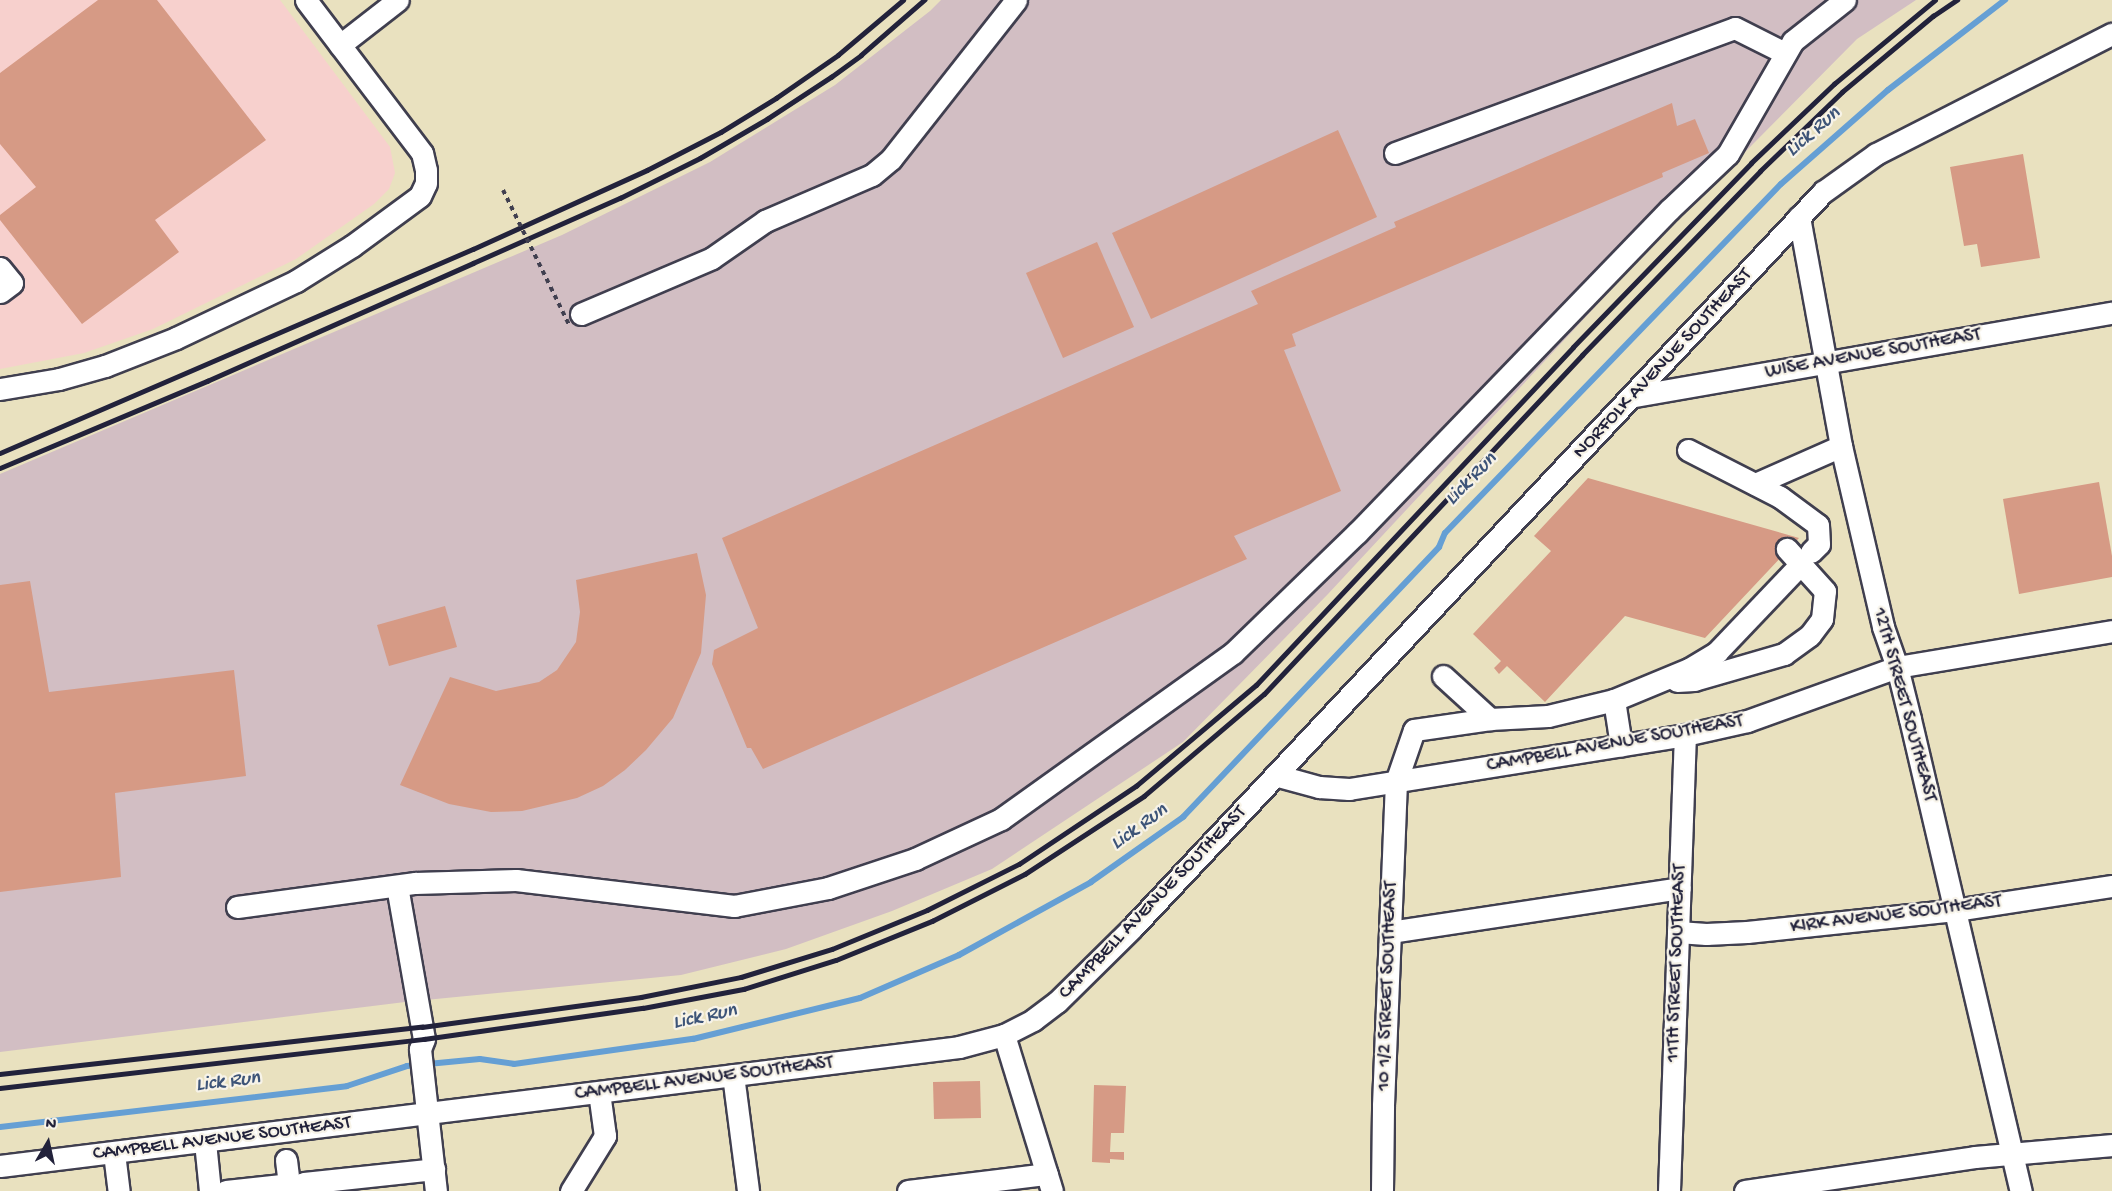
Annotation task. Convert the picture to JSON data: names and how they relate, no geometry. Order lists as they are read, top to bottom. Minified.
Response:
{"streets":{"street":["WISE AVENUE SOUTHEAST","NORFOLK AVENUE SOUTHEAST","12TH STREET SOUTHEAST","CAMPBELL AVENUE SOUTHEAST","KIRK AVENUE SOUTHEAST","11TH STREET SOUTHEAST","10 1/2 STREET SOUTHEAST"]},"crossings":[["WISE AVENUE SOUTHEAST","NORFOLK AVENUE SOUTHEAST"],["WISE AVENUE SOUTHEAST","12TH STREET SOUTHEAST"],["NORFOLK AVENUE SOUTHEAST","12TH STREET SOUTHEAST"],["NORFOLK AVENUE SOUTHEAST","CAMPBELL AVENUE SOUTHEAST"],["12TH STREET SOUTHEAST","CAMPBELL AVENUE SOUTHEAST"],["12TH STREET SOUTHEAST","KIRK AVENUE SOUTHEAST"],["CAMPBELL AVENUE SOUTHEAST","11TH STREET SOUTHEAST"],["CAMPBELL AVENUE SOUTHEAST","10 1/2 STREET SOUTHEAST"],["KIRK AVENUE SOUTHEAST","11TH STREET SOUTHEAST"]],"water":["Lick Run"],"north":"top"}
